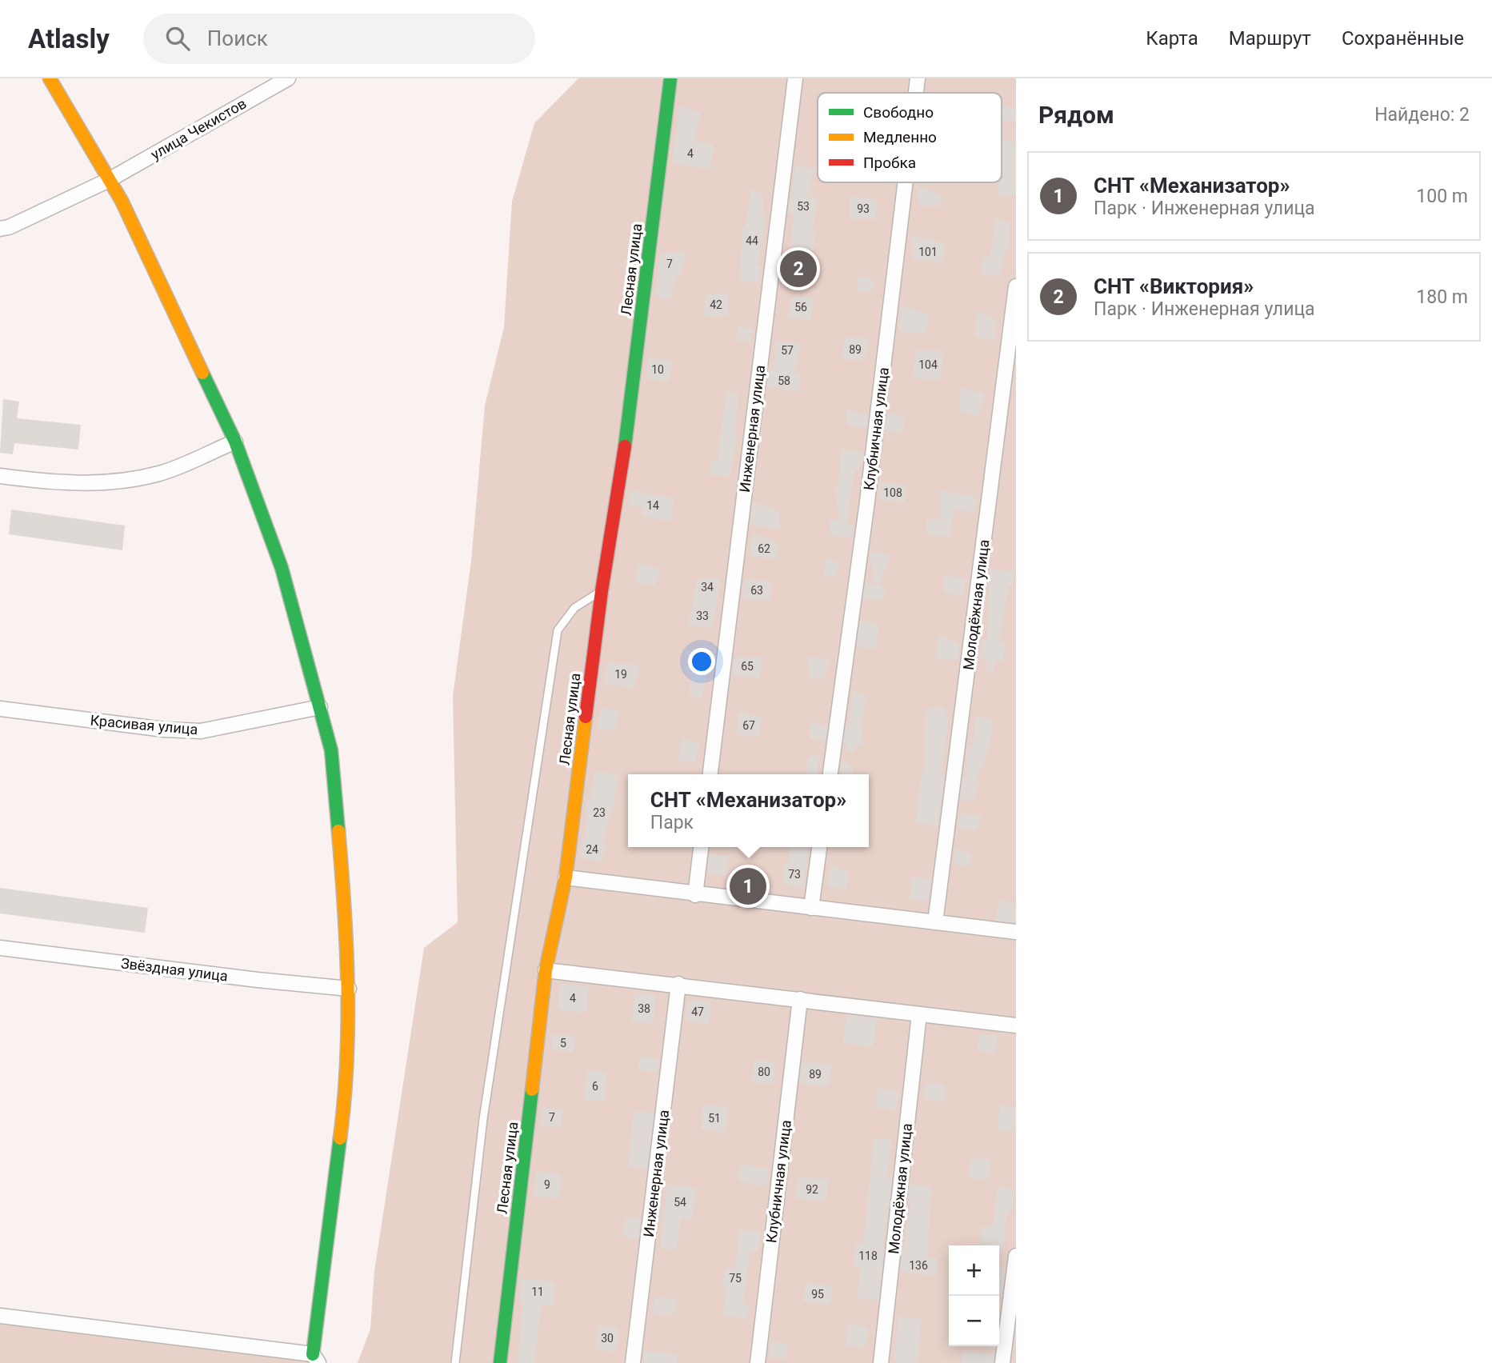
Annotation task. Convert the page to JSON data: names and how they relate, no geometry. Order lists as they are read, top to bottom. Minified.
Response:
{"streets":{"street":["улица Чекистов","Лесная улица","Инженерная улица","Клубничная улица","Молодёжная улица","Красивая улица","Звёздная улица"]},"house_numbers":["4","53","93","44","101","7","42","56","89","57","104","10","58","108","14","62","34","63","33","65","19","67","23","24","73","4","38","47","5","80","89","6","7","51","9","92","54","118","136","75","11","95","30"],"legend":["Свободно","Медленно","Пробка"],"page":{"header":"Atlasly","search":"Поиск","nav":["Карта","Маршрут","Сохранённые"],"heading":["Рядом","Найдено: 2"],"list":[{"mark":"1","name":"СНТ «Механизатор»","note":"Парк · Инженерная улица","value":"100 m"},{"mark":"2","name":"СНТ «Виктория»","note":"Парк · Инженерная улица","value":"180 m"}],"pins":["2","1"],"popup":["СНТ «Механизатор»","Парк"],"map_buttons":["+","−"]}}
